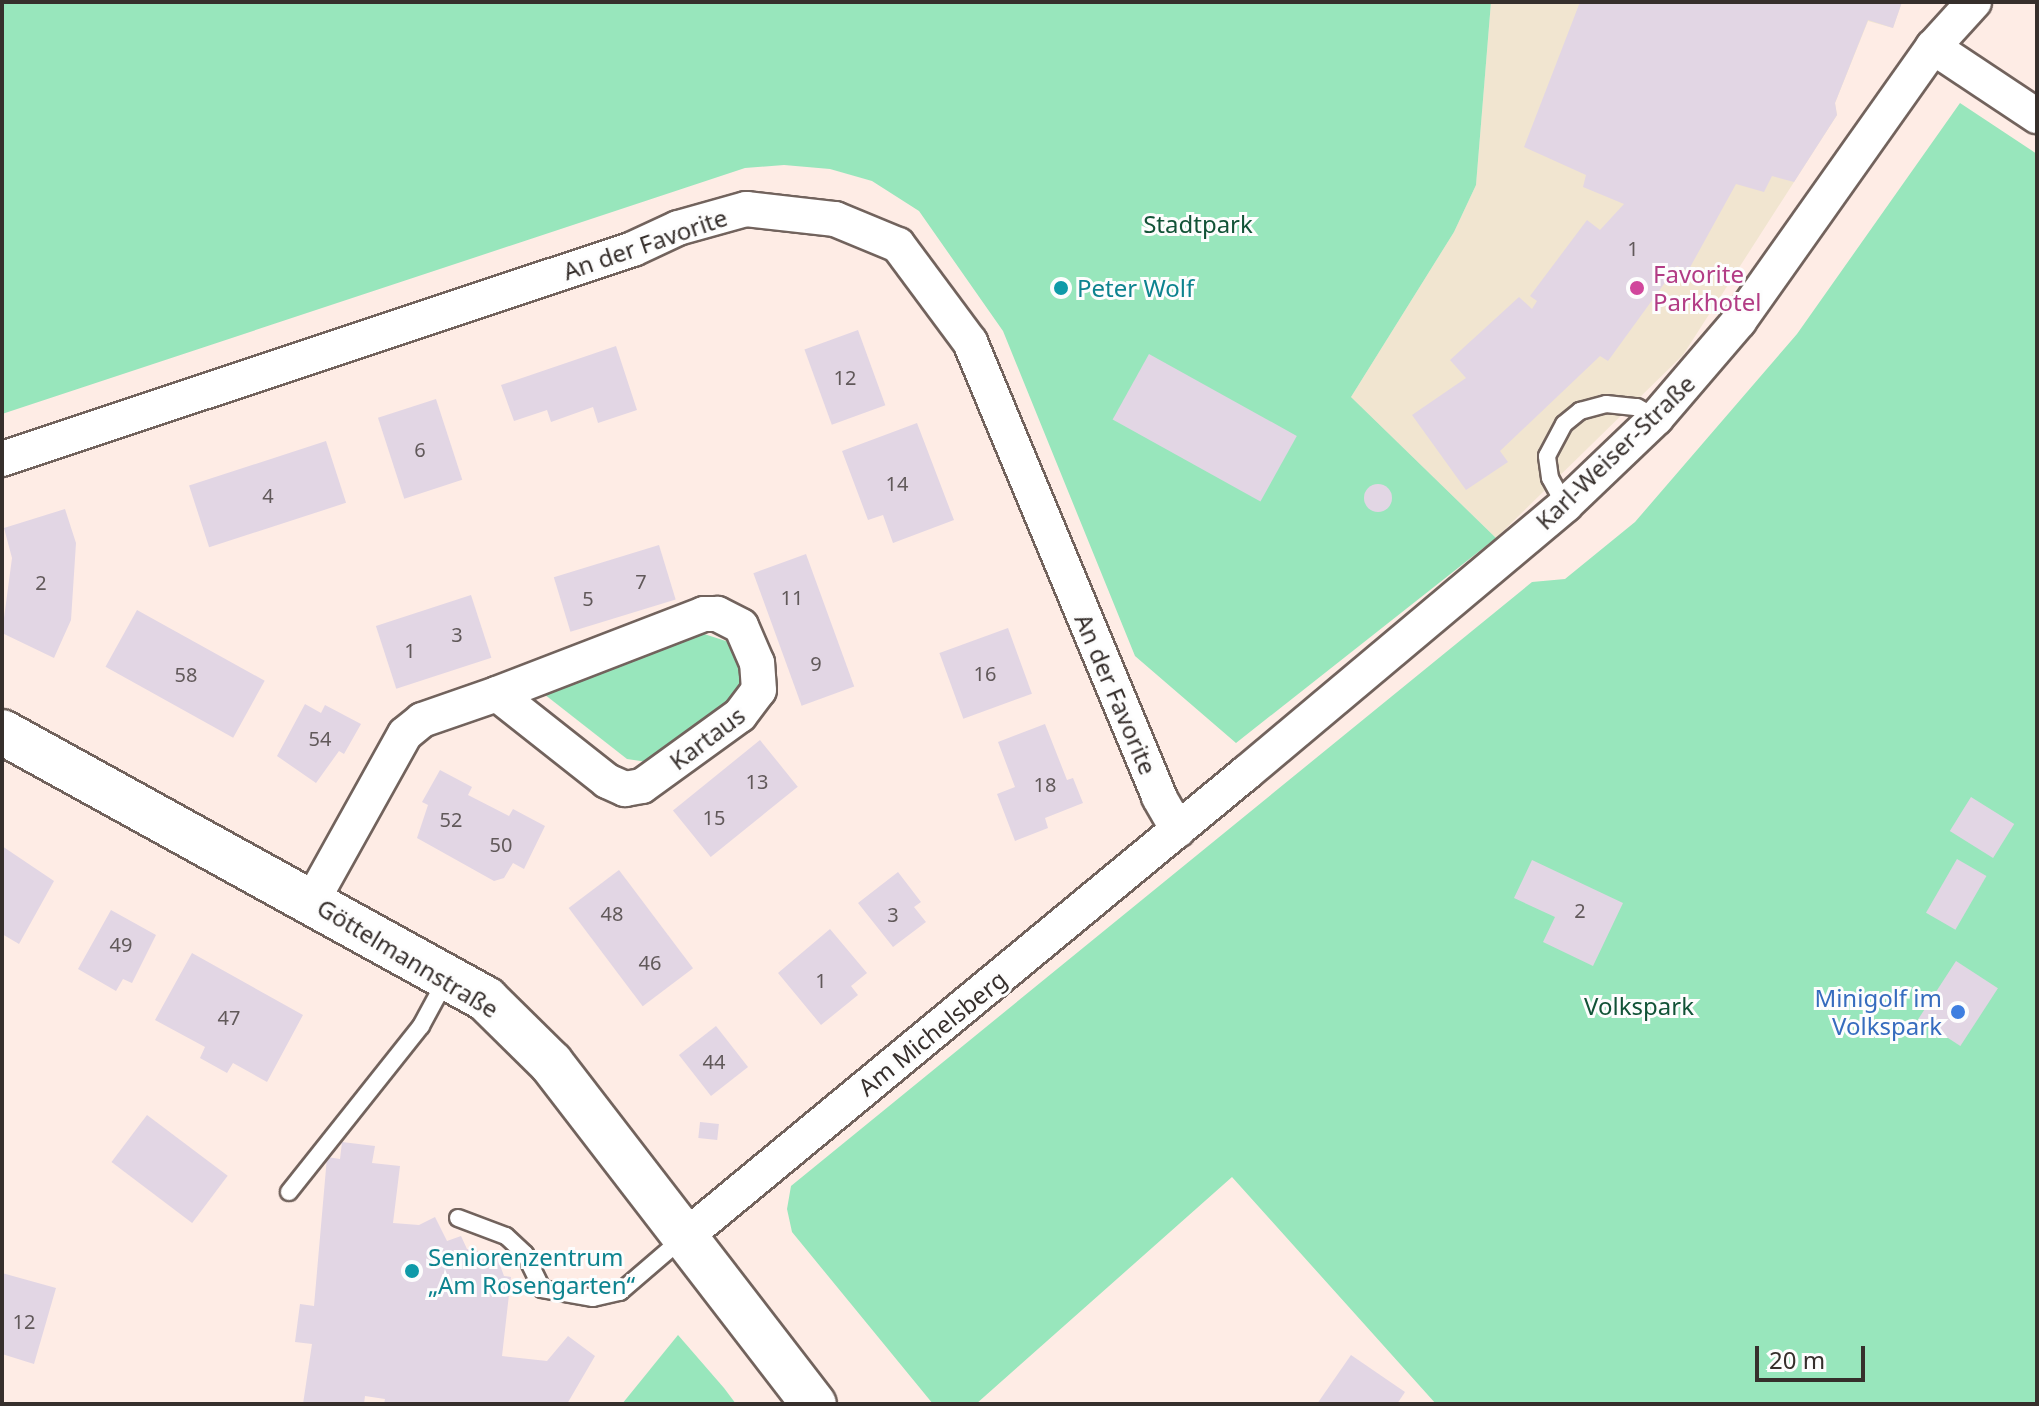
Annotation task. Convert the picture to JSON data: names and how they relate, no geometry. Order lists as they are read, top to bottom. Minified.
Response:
{"streets":{"street":["An der Favorite","Karl-Weiser-Straße","Kartaus","Göttelmannstraße","Am Michelsberg"]},"crossings":[["An der Favorite","Karl-Weiser-Straße"],["An der Favorite","Am Michelsberg"],["Karl-Weiser-Straße","Am Michelsberg"],["Kartaus","Göttelmannstraße"],["Göttelmannstraße","Am Michelsberg"]],"parks":["Stadtpark","Volkspark"],"places":["Peter Wolf","Favorite Parkhotel","Minigolf im Volkspark","Seniorenzentrum „Am Rosengarten“"],"house_numbers":["1","12","6","14","4","7","2","11","5","3","1","9","16","58","54","13","18","15","52","50","2","48","3","49","46","1","47","44","12"],"scale_bar":"20 m"}
